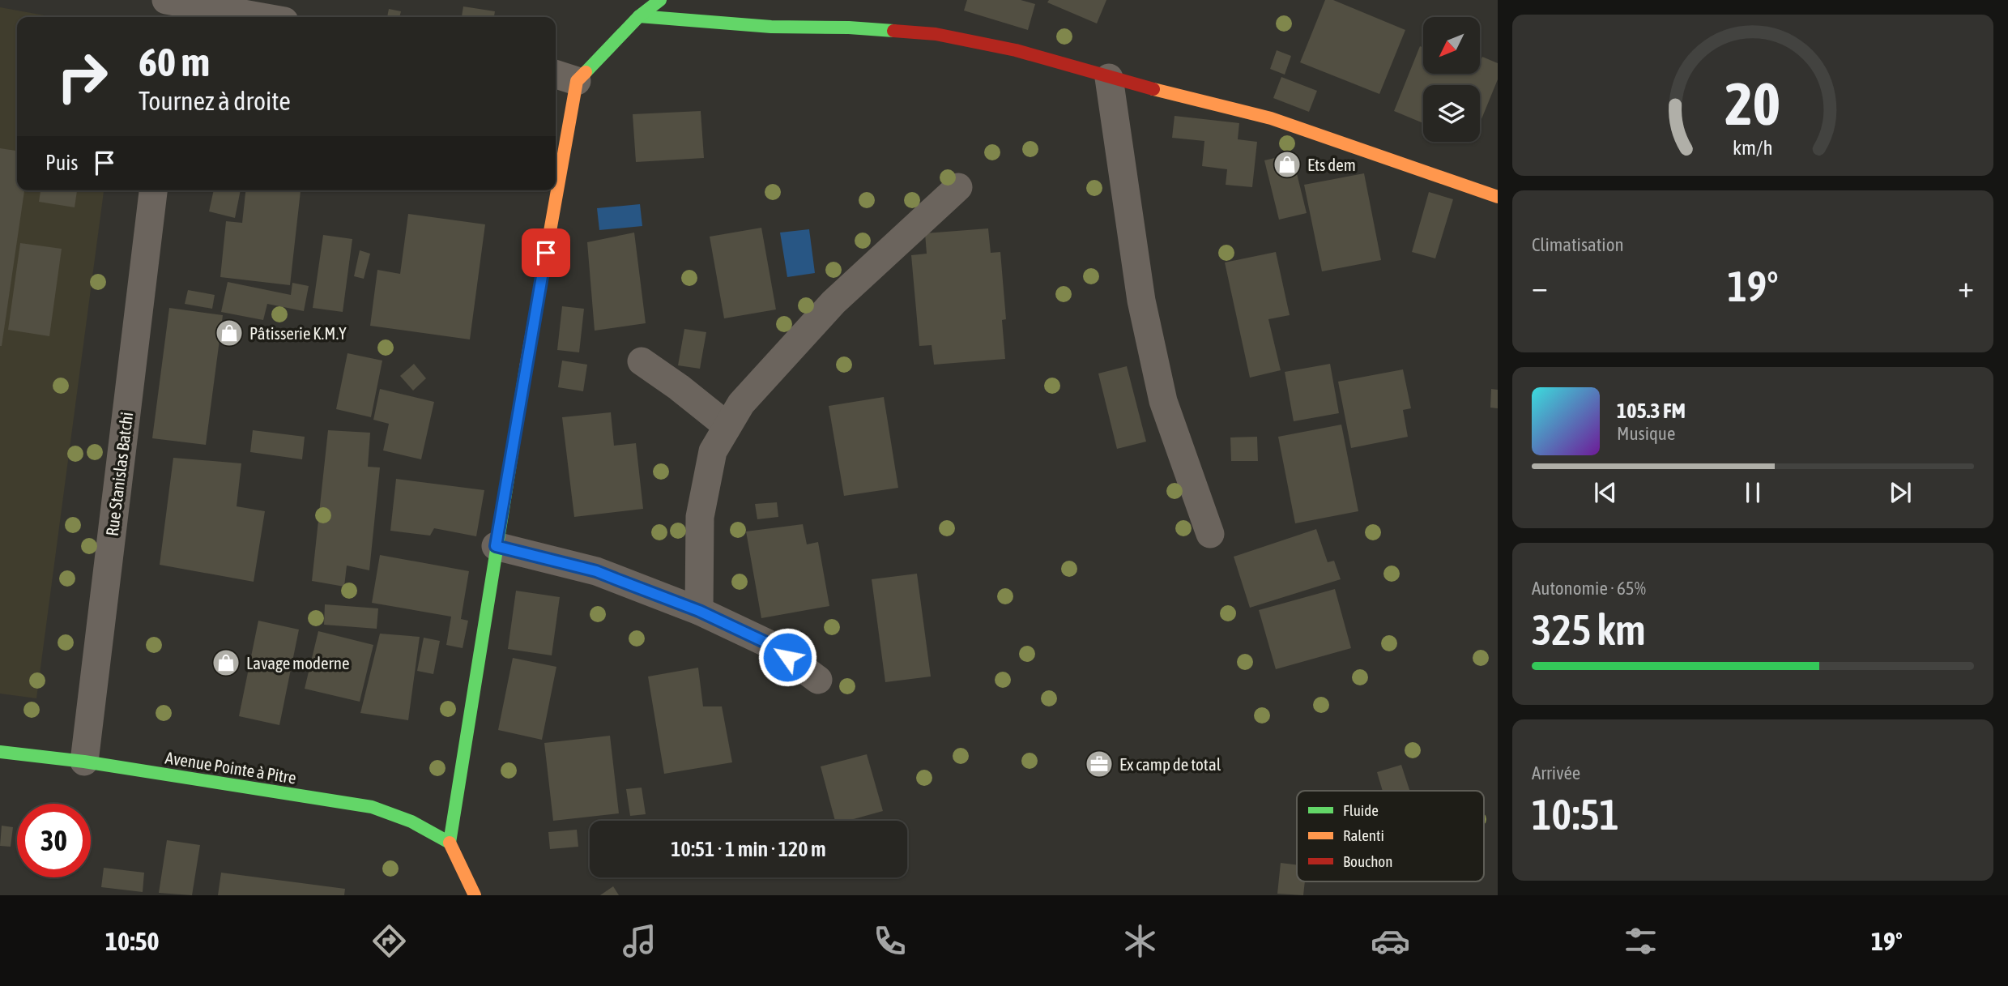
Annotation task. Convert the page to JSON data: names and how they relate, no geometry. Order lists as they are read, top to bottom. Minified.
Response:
{"streets":{"street":["Rue Stanislas Batchi","Avenue Pointe à Pitre"]},"crossings":[["Rue Stanislas Batchi","Avenue Pointe à Pitre"]],"places":{"shop":["Ets dem","Pâtisserie K.M.Y","Lavage moderne"],"office":["Ex camp de total"]},"legend":["Fluide","Ralenti","Bouchon"],"north":"bottom left","page":{"turn":["60 m","Tournez à droite"],"then":"Puis","tile":["Climatisation",["Autonomie · 65%","325 km"],["Arrivée","10:51"]],"heat":["−","19°","+"],"song":["105.3 FM","Musique"],"limit":"30","trip":"10:51 · 1 min · 120 m","tabs":["10:50","19°"],"gauge":["20","km/h"]}}
